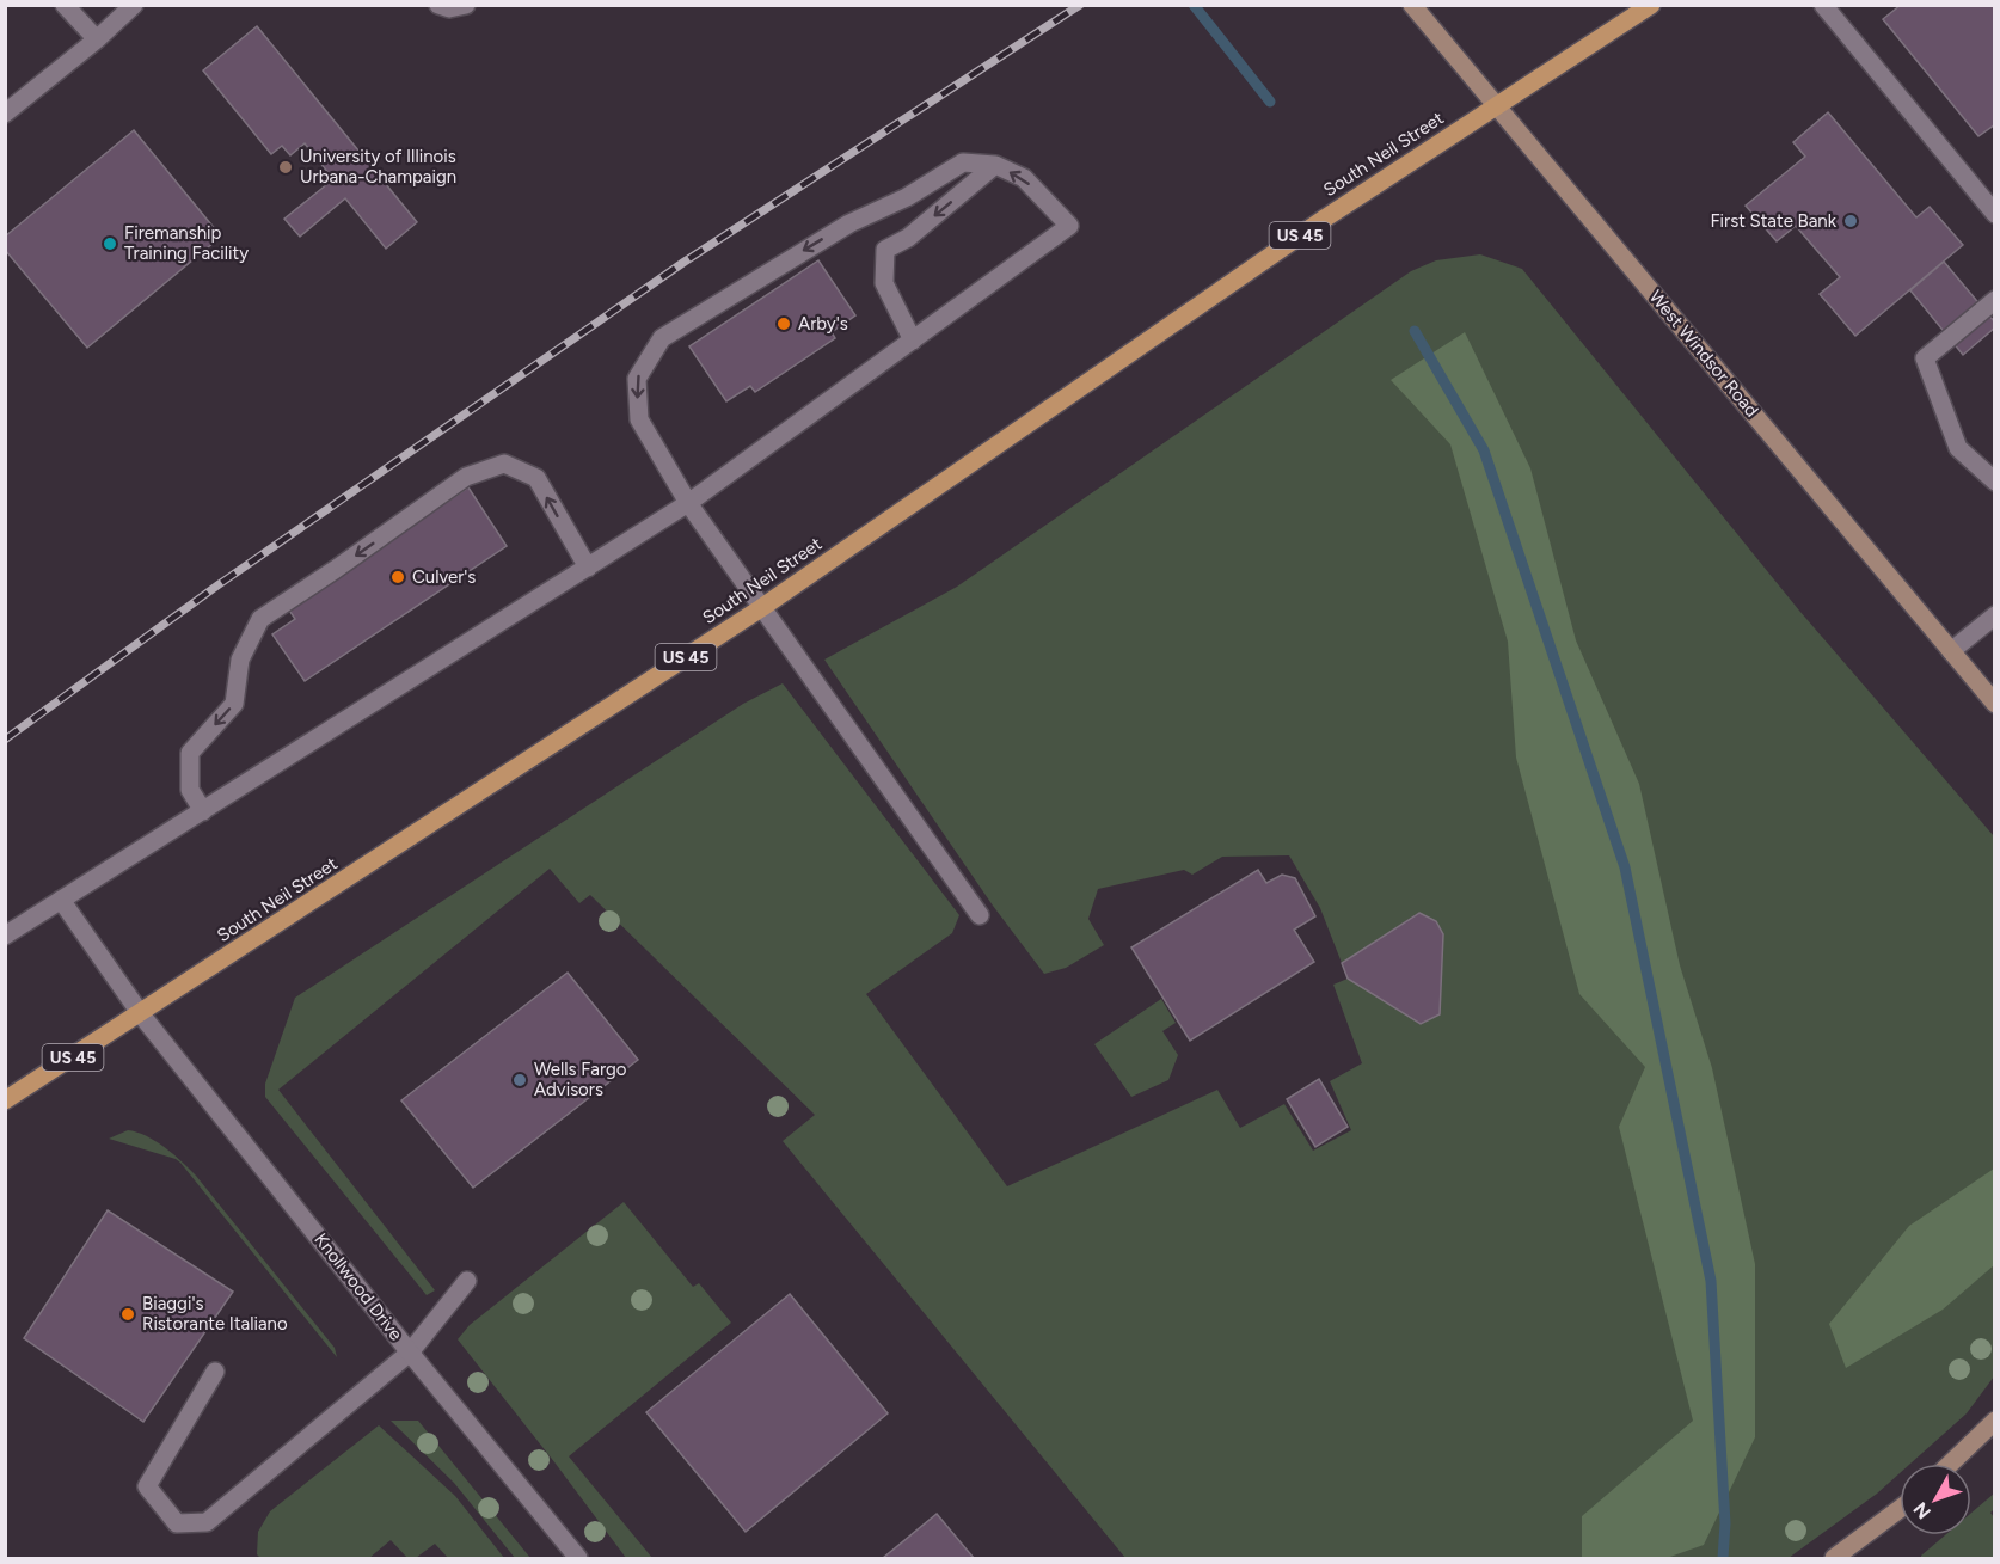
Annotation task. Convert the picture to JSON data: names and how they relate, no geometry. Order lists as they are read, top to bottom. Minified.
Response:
{"streets":{"main road":["South Neil Street","US 45","West Windsor Road"],"street":["Knollwood Drive"]},"crossings":[["South Neil Street","US 45"],["South Neil Street","West Windsor Road"],["South Neil Street","Knollwood Drive"],["US 45","West Windsor Road"]],"places":["University of Illinois Urbana-Champaign","First State Bank","Firemanship Training Facility","Arby's","Culver's","Wells Fargo Advisors","Biaggi's Ristorante Italiano"],"north":"bottom left"}
